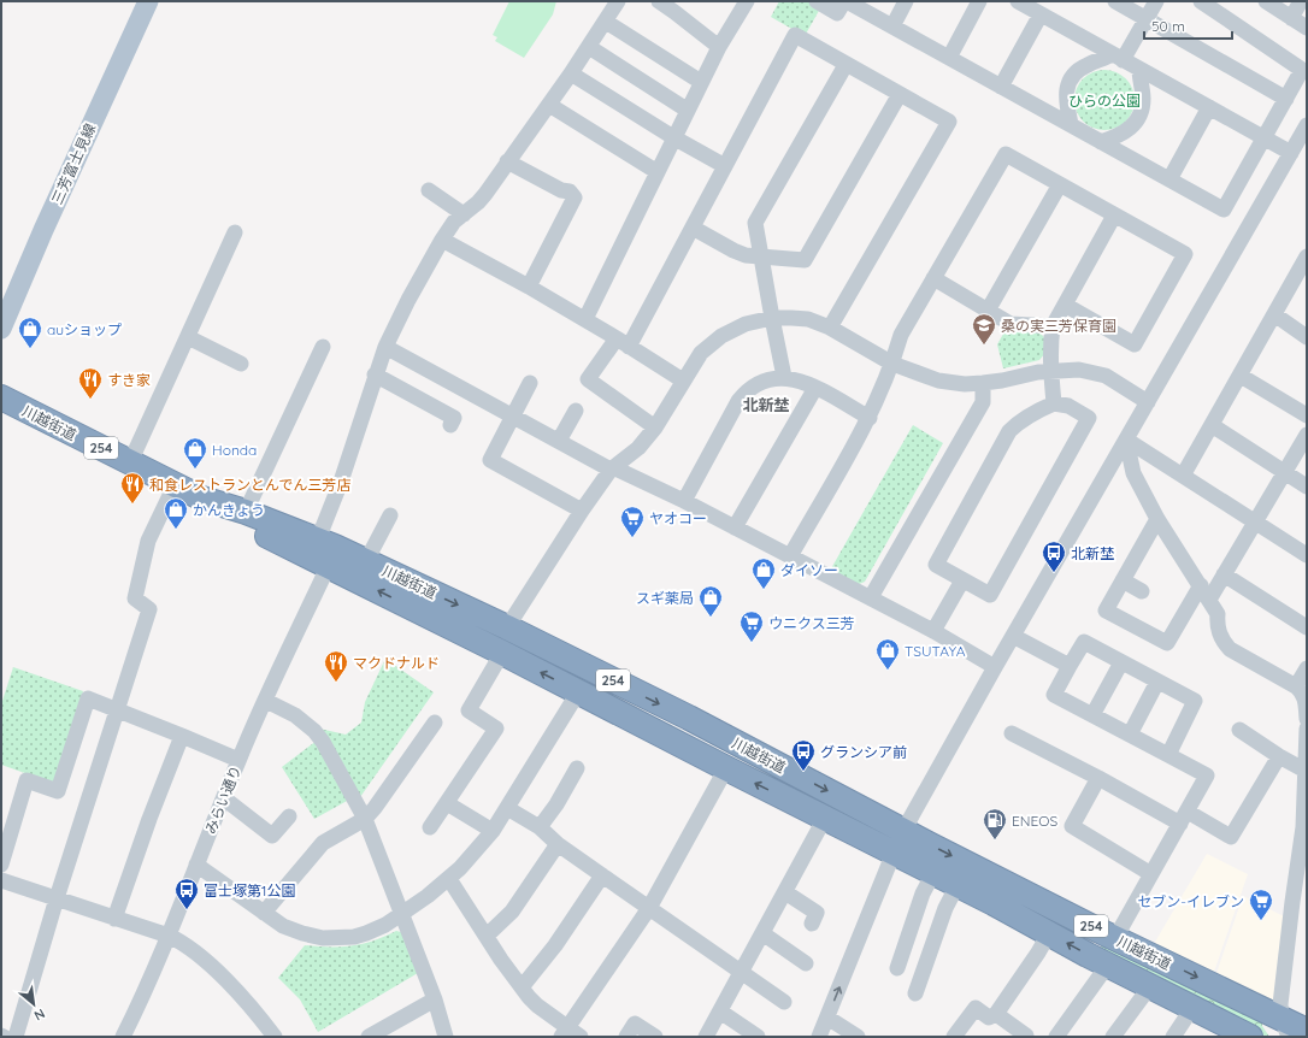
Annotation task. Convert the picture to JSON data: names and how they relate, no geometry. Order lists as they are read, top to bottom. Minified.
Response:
{"streets":{"highway":["川越街道","254"],"main road":["三芳富士見線"],"street":["みらい通り"]},"crossings":[["川越街道","みらい通り"]],"districts":["北新埜"],"parks":["ひらの公園"],"places":{"school or university":["桑の実三芳保育園"],"shop":["auショップ","Honda","かんきょう","ダイソー","スギ薬局","TSUTAYA"],"restaurant":["すき家","和食レストランとんでん三芳店","マクドナルド"],"supermarket":["ヤオコー","ウニクス三芳","セブン-イレブン"],"bus stop":["北新埜","グランシア前","富士塚第1公園"],"fuel station":["ENEOS"]},"scale_bar":"50 m","north":"bottom right"}
